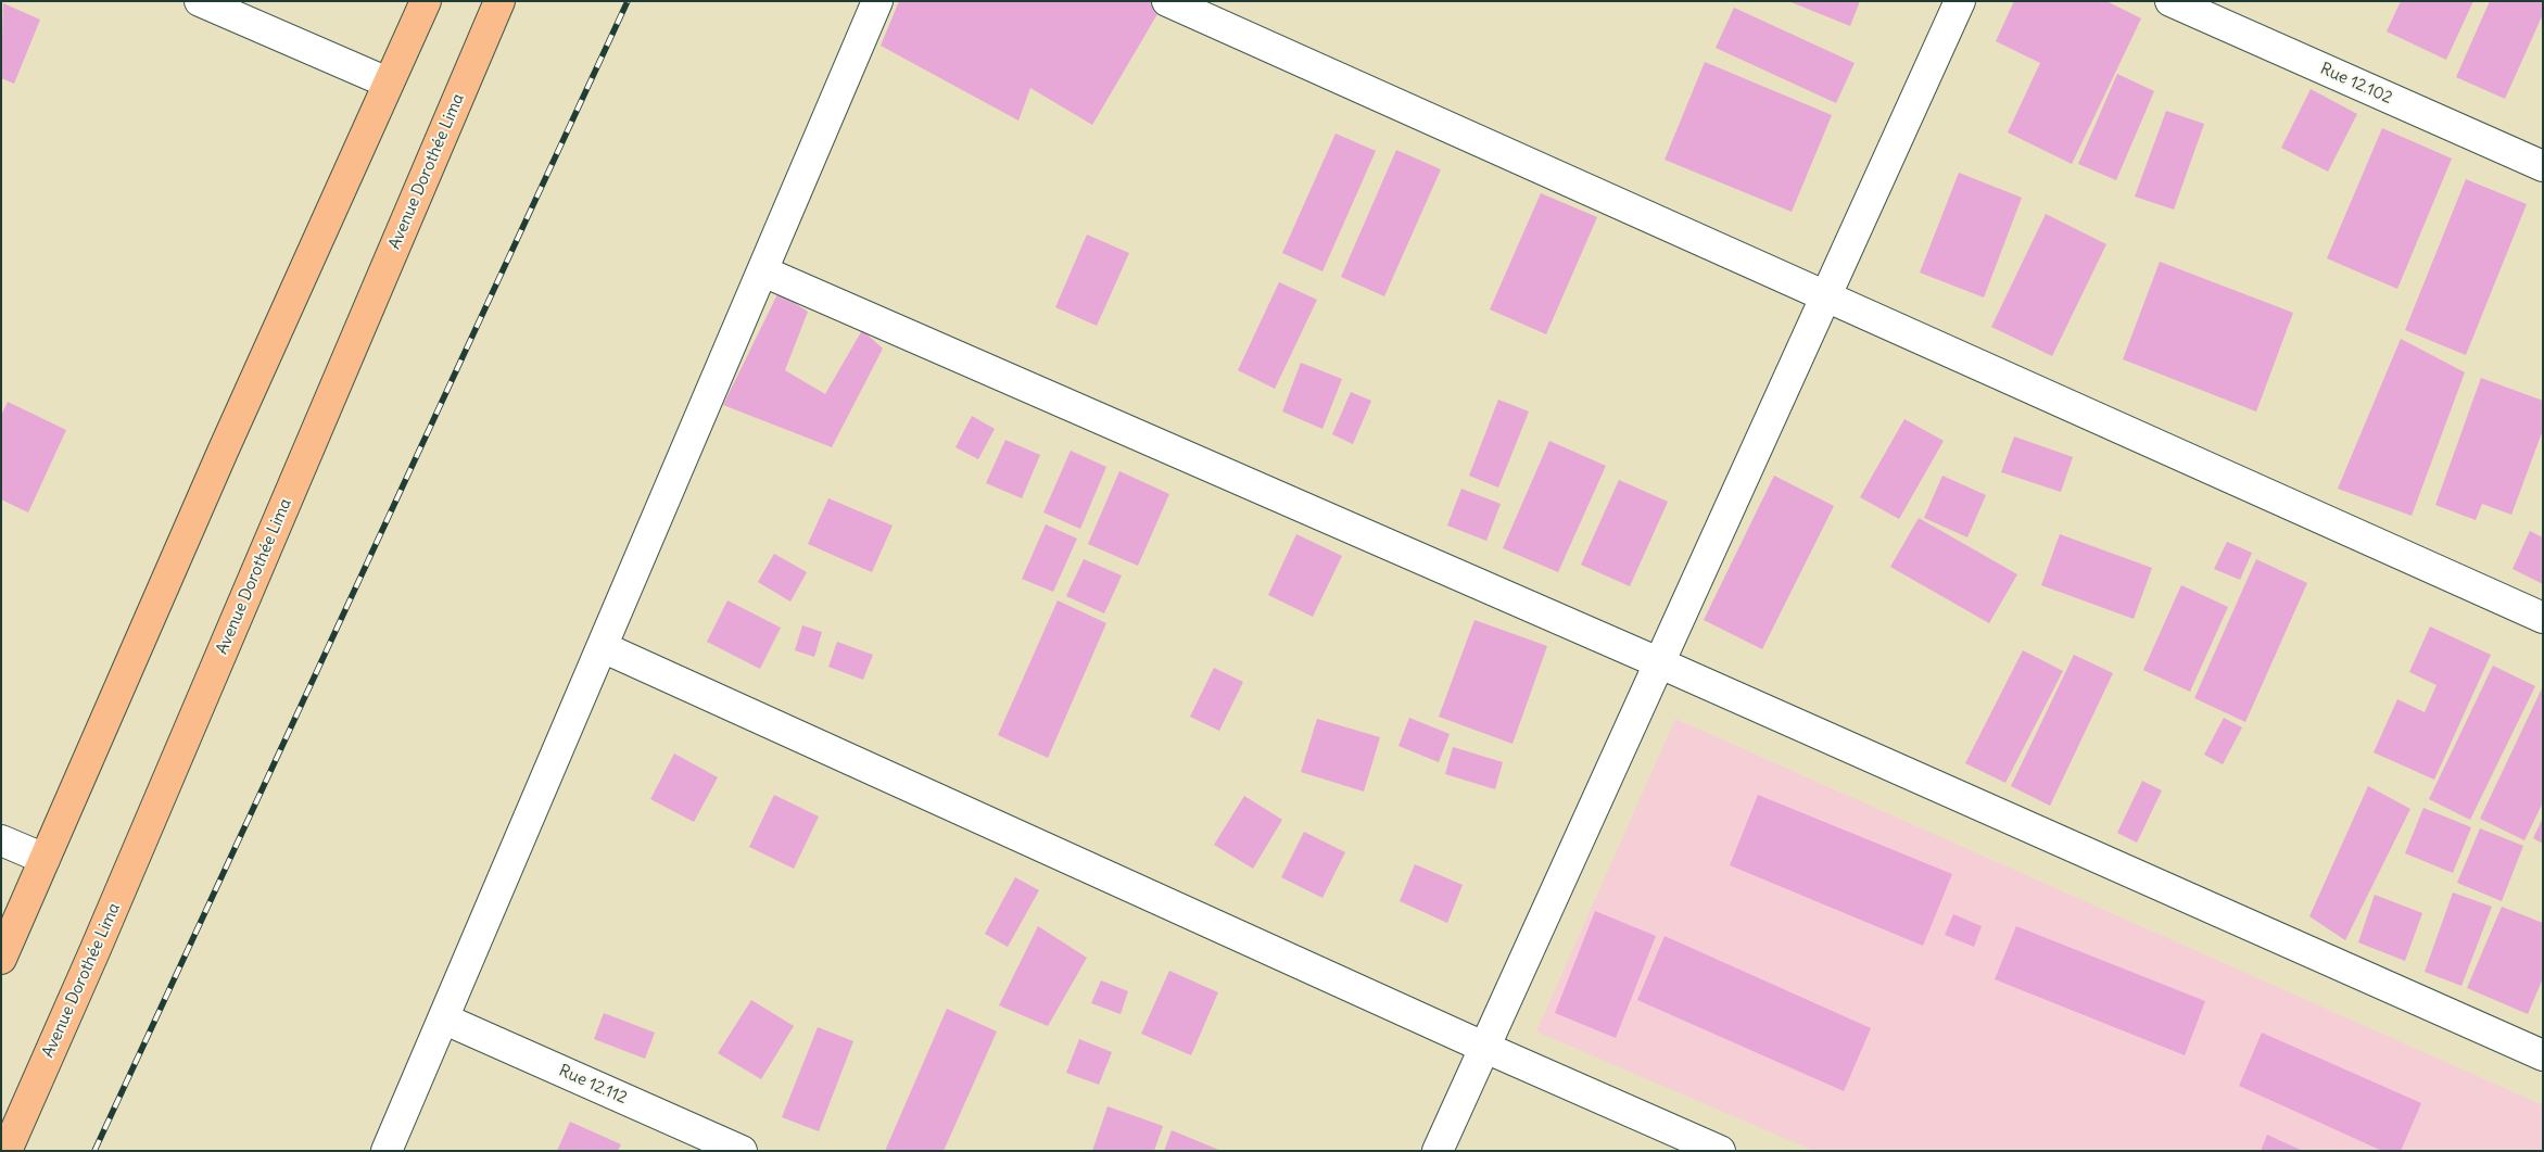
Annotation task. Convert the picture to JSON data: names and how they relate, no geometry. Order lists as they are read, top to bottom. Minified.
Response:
{"streets":{"main road":["Avenue Dorothée Lima"],"street":["Rue 12.102","Rue 12.112"]}}
